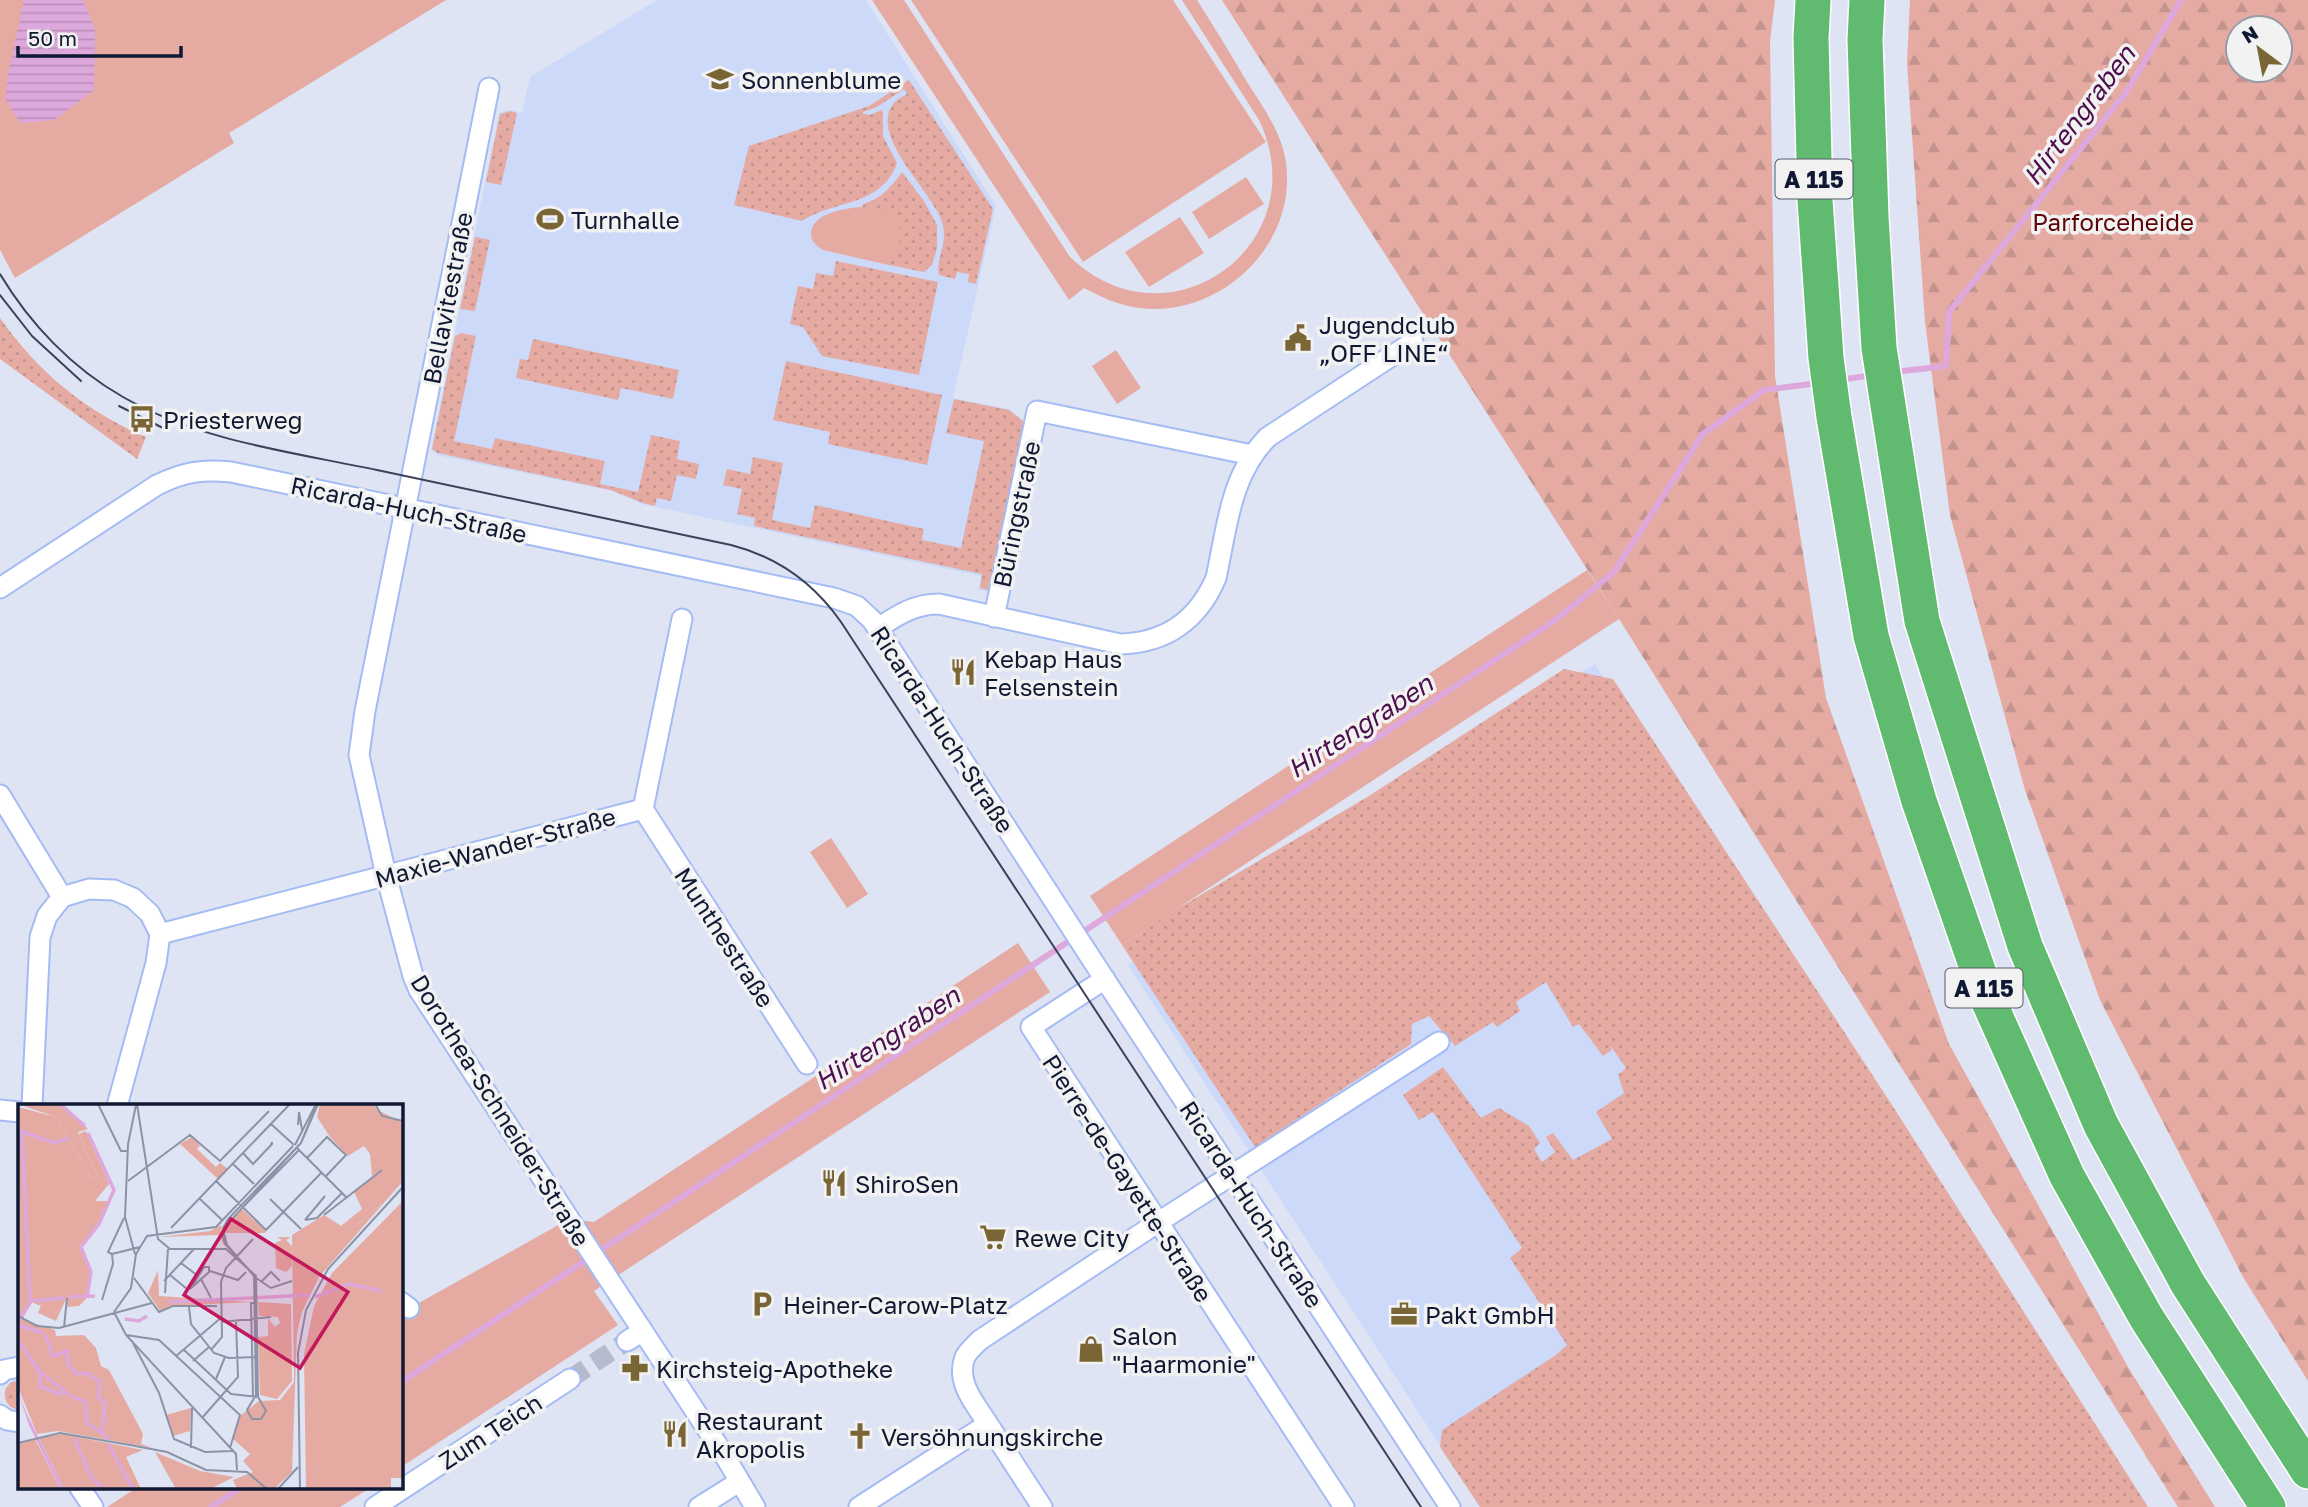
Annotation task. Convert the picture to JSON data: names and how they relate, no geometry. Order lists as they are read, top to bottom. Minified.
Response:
{"streets":{"highway":["A 115"],"street":["Bellavitestraße","Ricarda-Huch-Straße","Büringstraße","Maxie-Wander-Straße","Munthestraße","Dorothea-Schneider-Straße","Pierre-de-Gayette-Straße","Zum Teich"]},"crossings":[["Bellavitestraße","Ricarda-Huch-Straße"],["Bellavitestraße","Dorothea-Schneider-Straße"],["Ricarda-Huch-Straße","Dorothea-Schneider-Straße"],["Ricarda-Huch-Straße","Pierre-de-Gayette-Straße"],["Maxie-Wander-Straße","Munthestraße"],["Maxie-Wander-Straße","Dorothea-Schneider-Straße"]],"water":["Hirtengraben"],"parks":["Parforceheide"],"places":{"school or university":["Sonnenblume"],"sports":["Turnhalle"],"public building":["Jugendclub „OFF LINE“"],"bus stop":["Priesterweg"],"restaurant":["Kebap Haus Felsenstein","ShiroSen","Restaurant Akropolis"],"supermarket":["Rewe City"],"parking":["Heiner-Carow-Platz"],"office":["Pakt GmbH"],"shop":["Salon \"Haarmonie\""],"pharmacy":["Kirchsteig-Apotheke"],"church":["Versöhnungskirche"]},"scale_bar":"50 m","north":"top left"}
